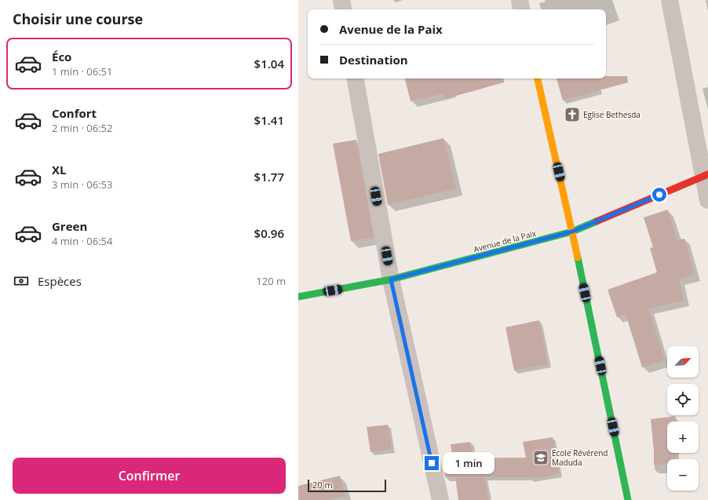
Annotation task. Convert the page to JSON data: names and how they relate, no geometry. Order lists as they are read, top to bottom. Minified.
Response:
{"streets":{"street":["Avenue de la Paix"]},"places":{"church":["Eglise Bethesda"],"school or university":["Ecole Révérend Maduda"]},"scale_bar":"20 m","north":"top right","page":{"heading":"Choisir une course","banner":["Avenue de la Paix","Destination"],"list":[{"name":"Éco","note":"1 min · 06:51","value":"$1.04"},{"name":"Confort","note":"2 min · 06:52","value":"$1.41"},{"name":"XL","note":"3 min · 06:53","value":"$1.77"},{"name":"Green","note":"4 min · 06:54","value":"$0.96"}],"pay":["Espèces","120 m"],"map_buttons":["+","−"],"buttons":"Confirmer","bubble":"1 min","scale":"20 m"}}
